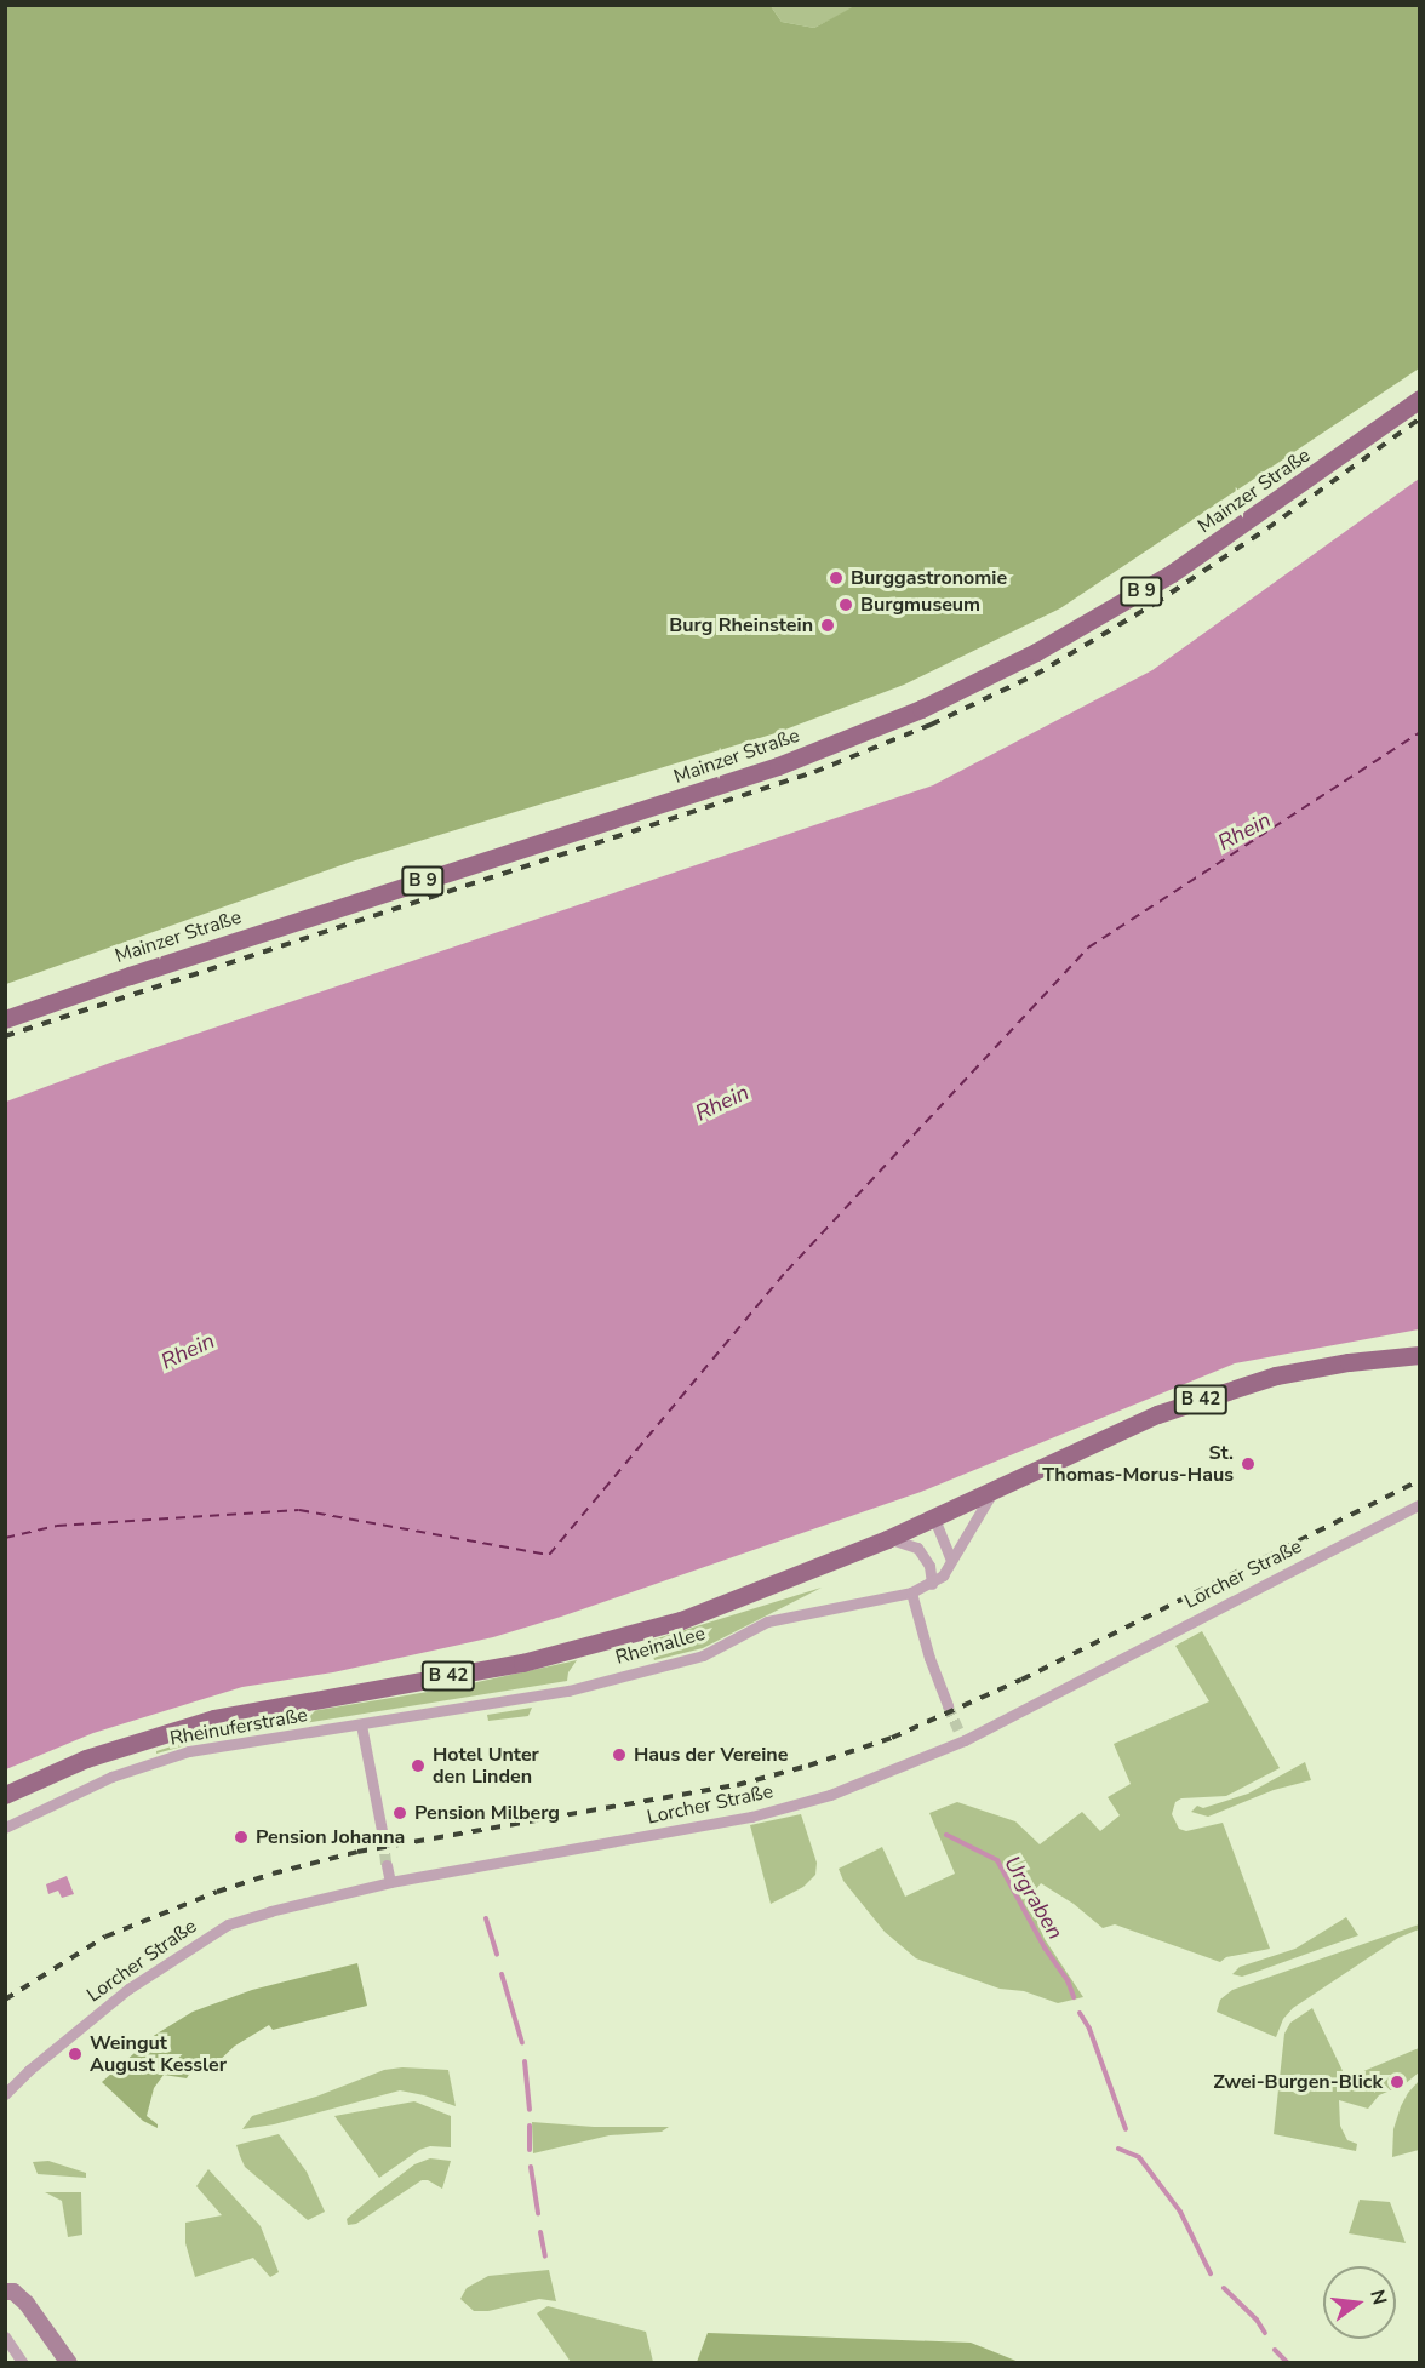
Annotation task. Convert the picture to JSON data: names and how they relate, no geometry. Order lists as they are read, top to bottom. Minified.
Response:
{"streets":{"main road":["Mainzer Straße","B 9","B 42"],"street":["Lorcher Straße","Rheinallee","Rheinuferstraße"]},"crossings":[["B 42","Rheinallee"],["Rheinallee","Rheinuferstraße"]],"water":["Rhein","Urgraben"],"places":["Burggastronomie","Burgmuseum","Burg Rheinstein","St. Thomas-Morus-Haus","Haus der Vereine","Hotel Unter den Linden","Pension Milberg","Pension Johanna","Weingut August Kessler","Zwei-Burgen-Blick"],"north":"right"}
